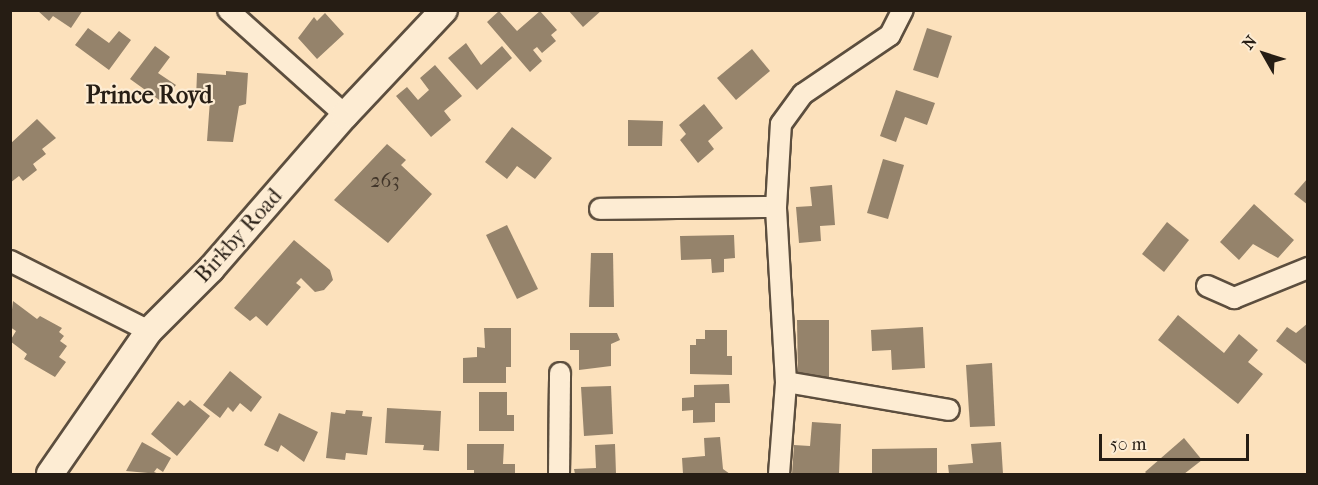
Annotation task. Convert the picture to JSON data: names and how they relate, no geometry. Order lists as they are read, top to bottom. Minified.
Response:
{"streets":{"street":["Birkby Road"]},"districts":["Prince Royd"],"house_numbers":["263"],"scale_bar":"50 m","north":"top left"}
